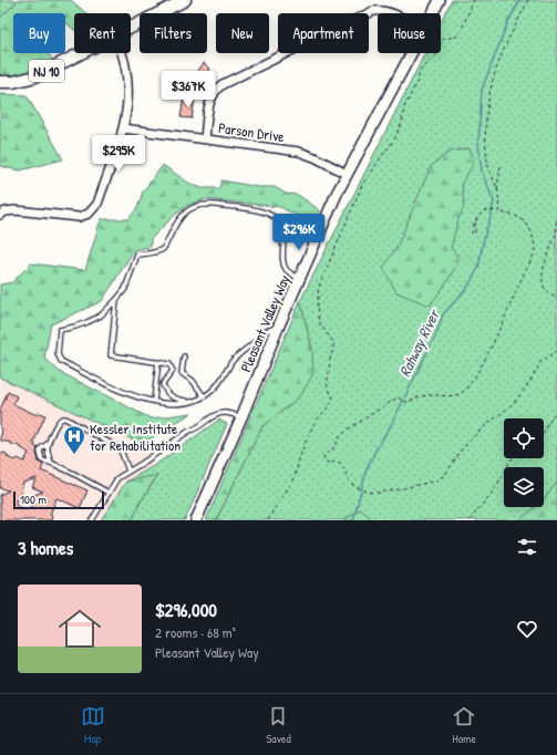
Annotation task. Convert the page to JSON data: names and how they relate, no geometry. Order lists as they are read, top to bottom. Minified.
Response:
{"streets":{"main road":["NJ 10","Pleasant Valley Way"],"street":["Parson Drive"]},"crossings":[["Parson Drive","Pleasant Valley Way"]],"water":["Rahway River"],"places":{"hospital":["Kessler Institute for Rehabilitation"]},"scale_bar":"100 m","page":{"chip":["Buy","Rent","Filters","New","Apartment","House"],"price":["$367K","$295K","$296K"],"scale":"100 m","heading":"3 homes","list":[{"name":"$296,000","note":"2 rooms · 68 m² · Pleasant Valley Way"}],"tabs":["Map","Saved","Home"]}}
